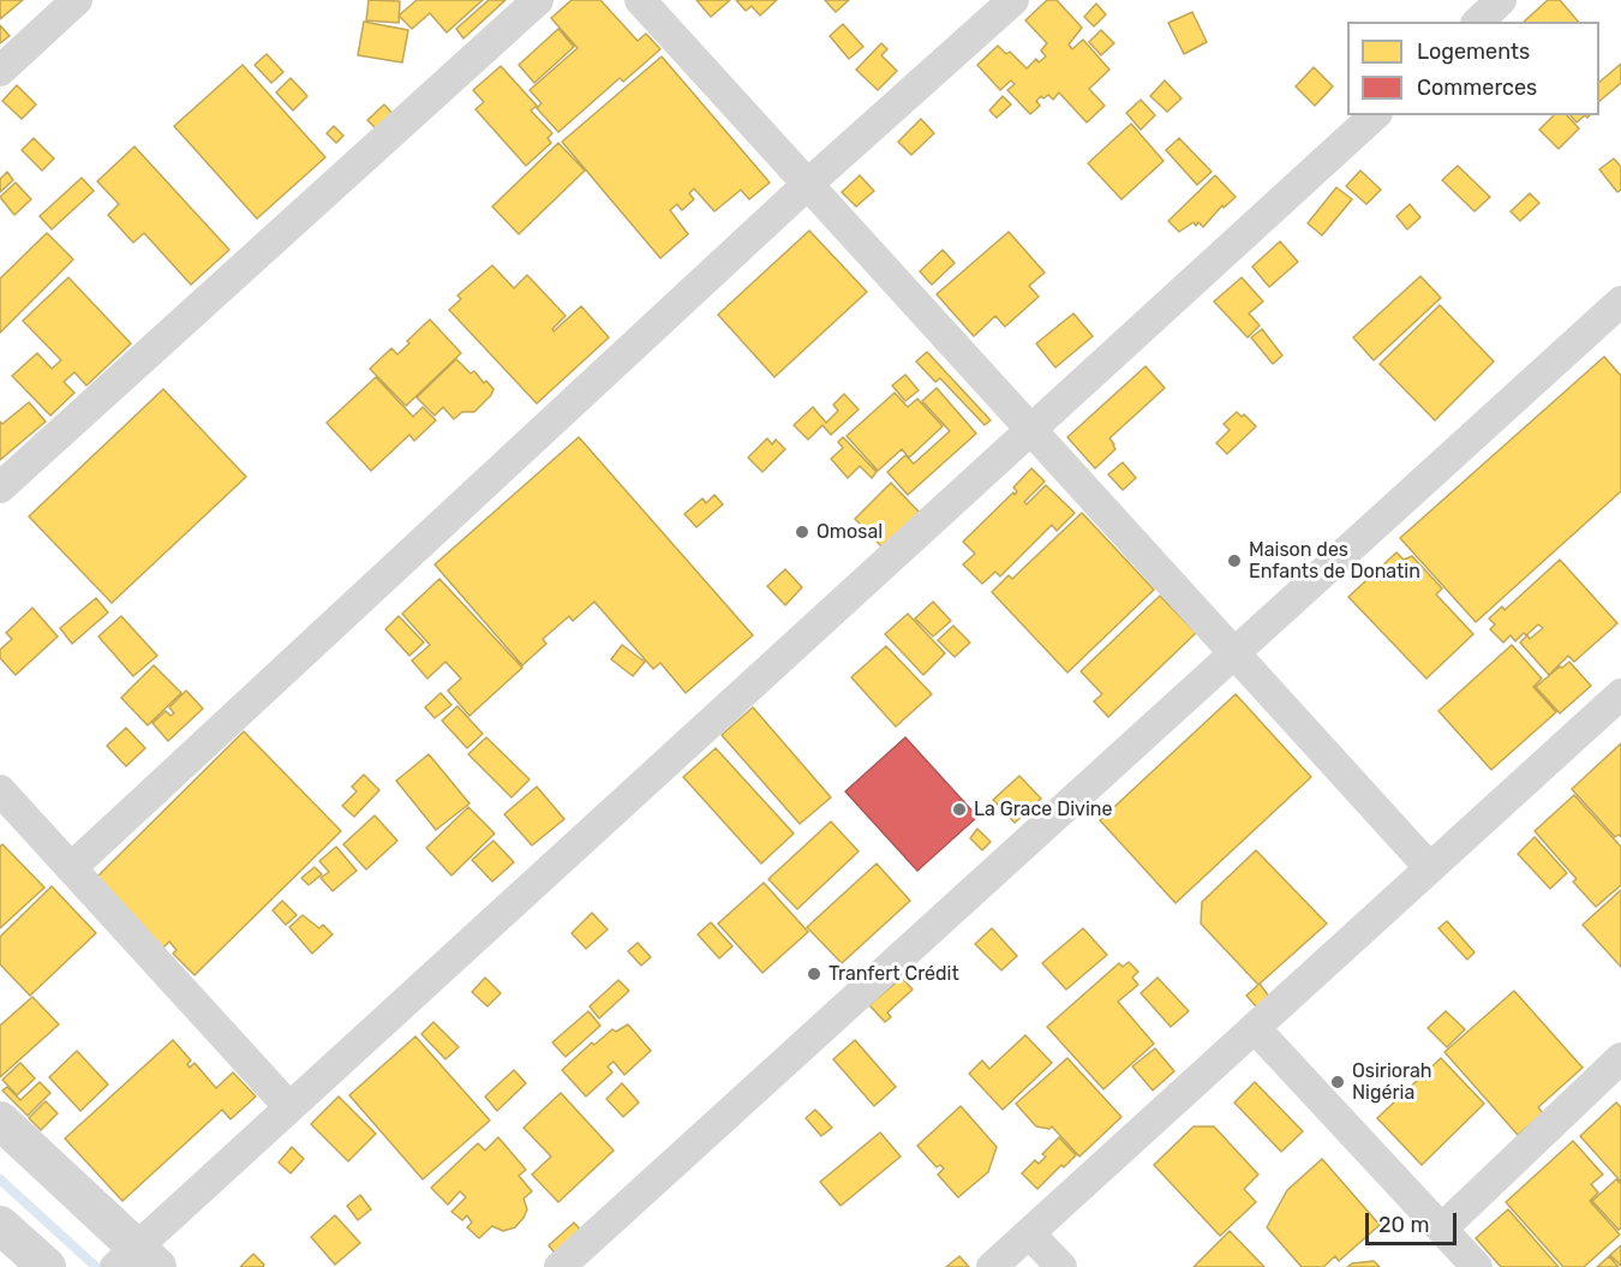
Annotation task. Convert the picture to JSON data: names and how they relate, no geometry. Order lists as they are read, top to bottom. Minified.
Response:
{"places":["Omosal","Maison des Enfants de Donatin","La Grace Divine","Tranfert Crédit","Osiriorah Nigéria"],"legend":["Logements","Commerces"],"scale_bar":"20 m"}
